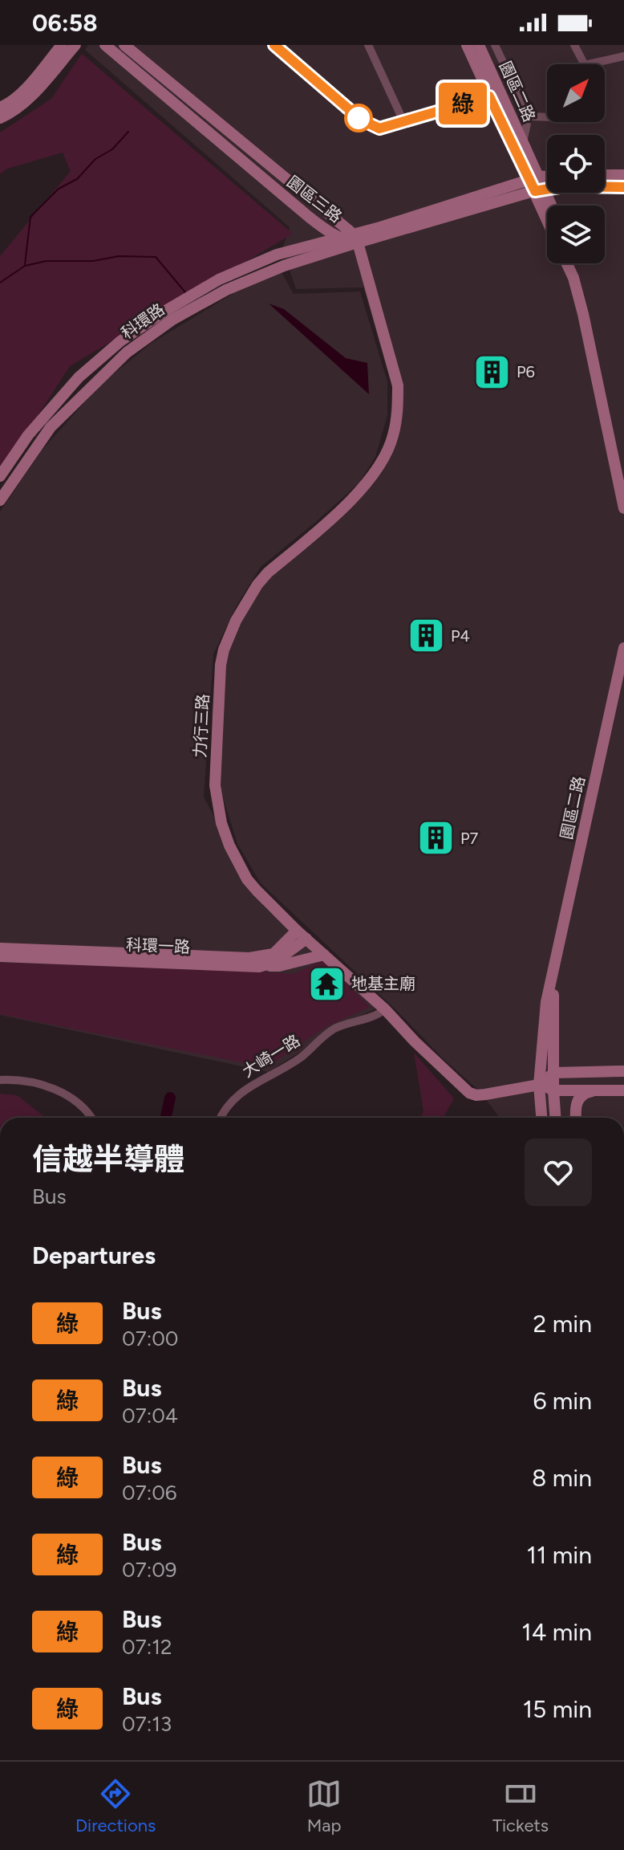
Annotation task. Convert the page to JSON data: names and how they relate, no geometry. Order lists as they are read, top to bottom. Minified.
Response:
{"streets":{"street":["園區二路","園區三路","科環路","力行三路","科環一路","大崎一路"]},"crossings":[["園區二路","園區三路"],["園區二路","力行三路"],["園區三路","科環路"],["園區三路","力行三路"],["科環路","力行三路"],["力行三路","科環一路"],["力行三路","大崎一路"]],"places":{"building":["P6","P4","P7"],"temple":["地基主廟"]},"lines":["bus line 綠"],"north":"top right","page":{"status":"06:58","on_map":"綠","heading":[["信越半導體","Bus"],"Departures"],"list":[{"mark":"綠","name":"Bus","note":"07:00","value":"2 min"},{"mark":"綠","name":"Bus","note":"07:04","value":"6 min"},{"mark":"綠","name":"Bus","note":"07:06","value":"8 min"},{"mark":"綠","name":"Bus","note":"07:09","value":"11 min"},{"mark":"綠","name":"Bus","note":"07:12","value":"14 min"},{"mark":"綠","name":"Bus","note":"07:13","value":"15 min"}],"tabs":["Directions","Map","Tickets"]}}
